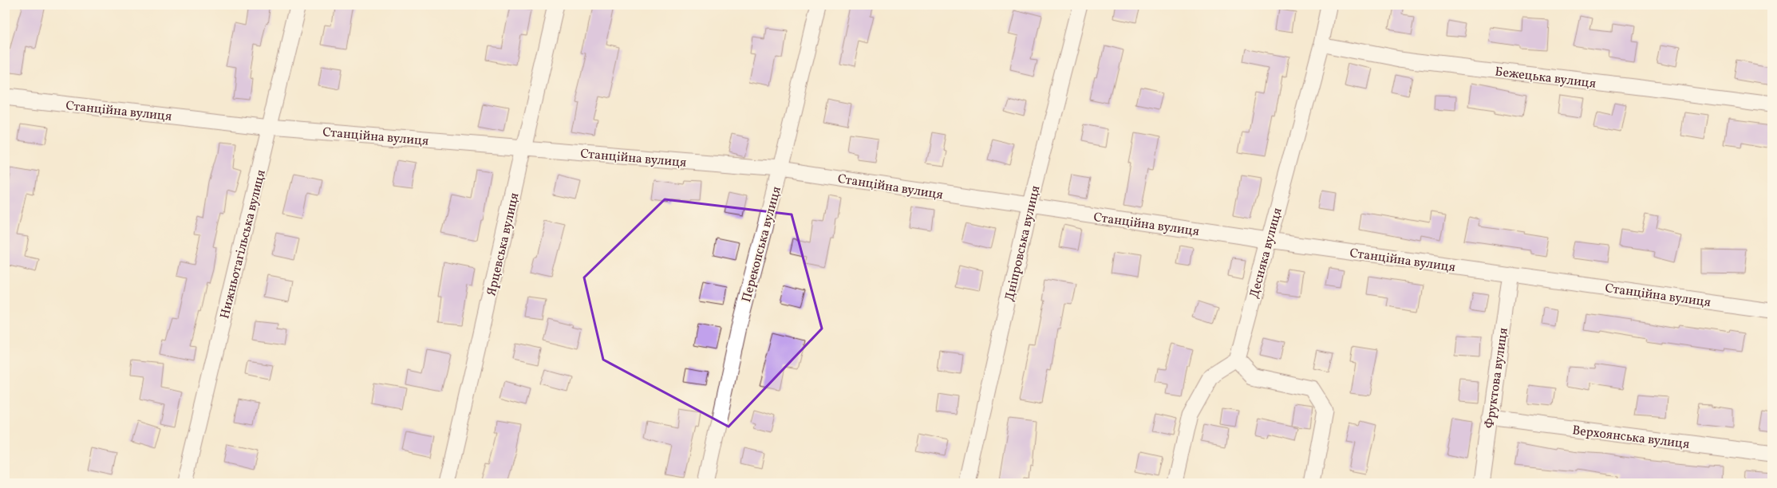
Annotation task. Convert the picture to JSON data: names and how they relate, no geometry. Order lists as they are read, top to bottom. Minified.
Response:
{"streets":{"street":["Бежецька вулиця","Станційна вулиця","Дніпровська вулиця","Нижньотагільська вулиця","Ярцевська вулиця","Перекопська вулиця","Десняка вулиця","Фруктова вулиця","Верхоянська вулиця"]},"crossings":[["Бежецька вулиця","Десняка вулиця"],["Станційна вулиця","Дніпровська вулиця"],["Станційна вулиця","Нижньотагільська вулиця"],["Станційна вулиця","Ярцевська вулиця"],["Станційна вулиця","Перекопська вулиця"],["Станційна вулиця","Десняка вулиця"],["Станційна вулиця","Фруктова вулиця"],["Фруктова вулиця","Верхоянська вулиця"]]}
